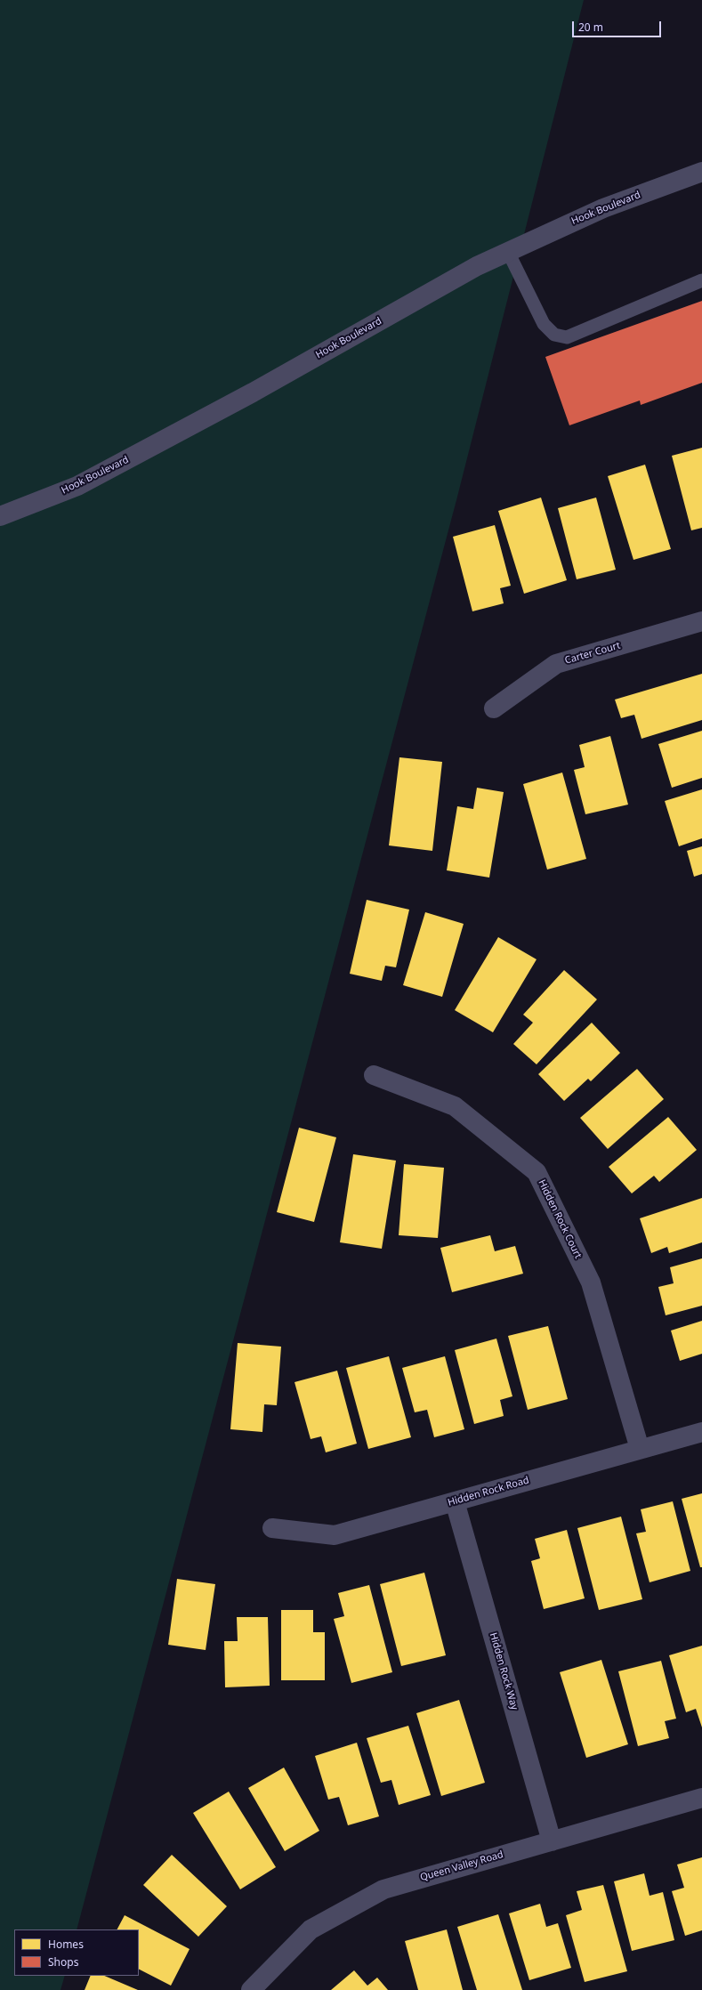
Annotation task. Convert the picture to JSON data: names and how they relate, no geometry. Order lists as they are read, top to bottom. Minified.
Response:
{"streets":{"street":["Hook Boulevard","Carter Court","Hidden Rock Court","Hidden Rock Road","Hidden Rock Way","Queen Valley Road"]},"crossings":[["Hidden Rock Court","Hidden Rock Road"],["Hidden Rock Road","Hidden Rock Way"],["Hidden Rock Way","Queen Valley Road"]],"legend":["Homes","Shops"],"scale_bar":"20 m"}
